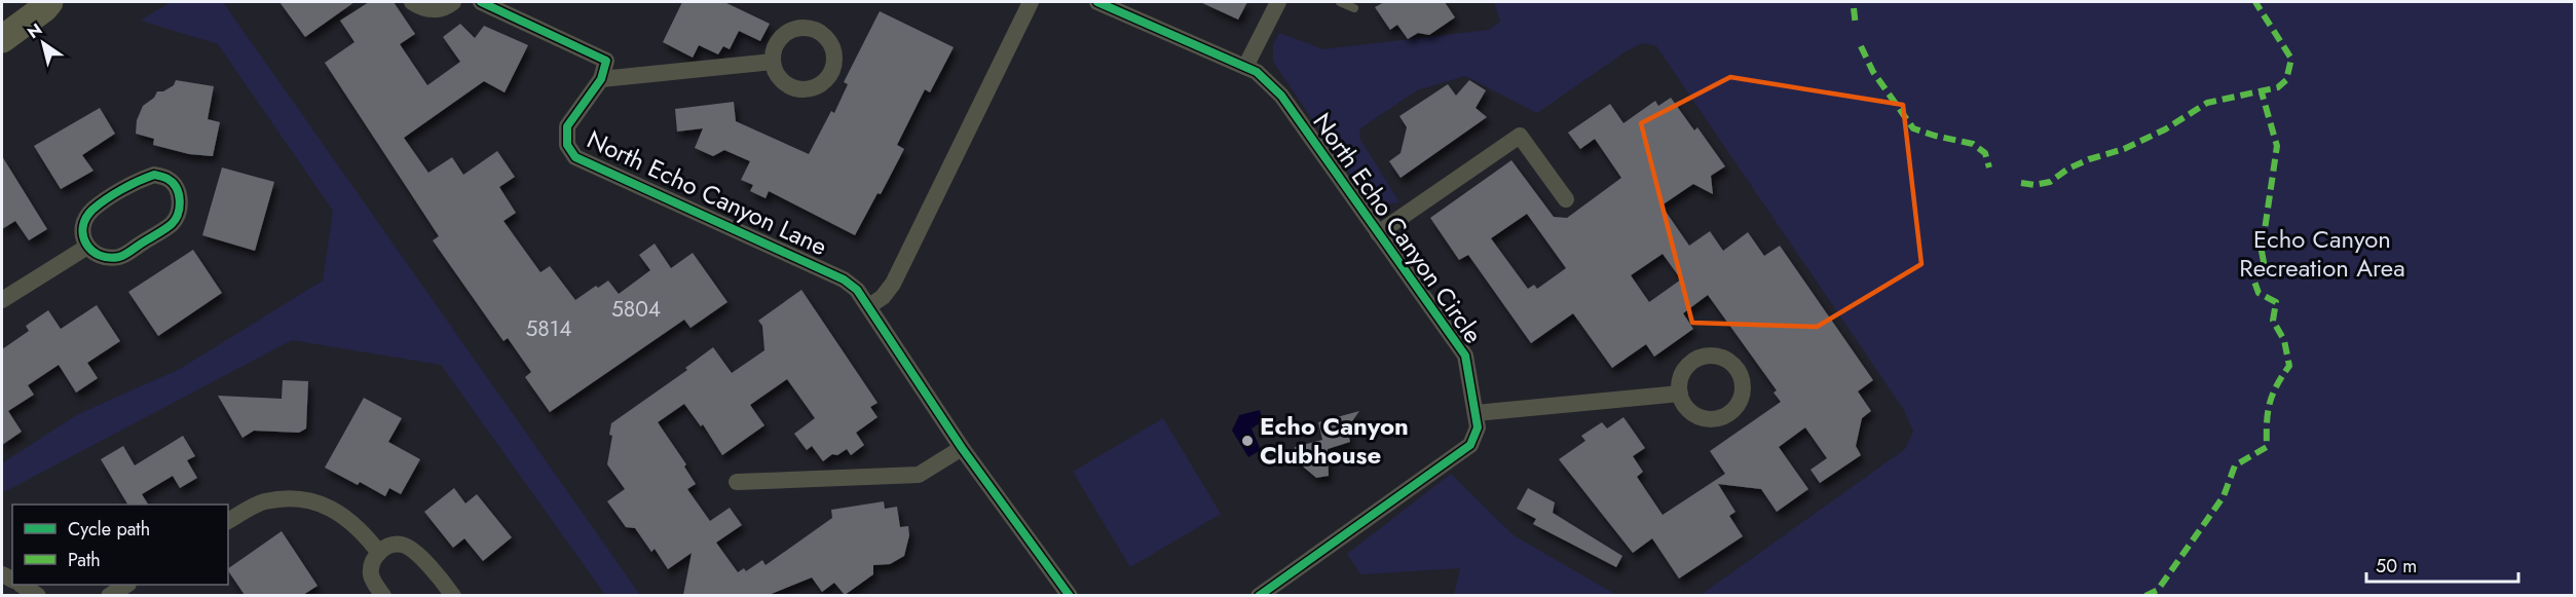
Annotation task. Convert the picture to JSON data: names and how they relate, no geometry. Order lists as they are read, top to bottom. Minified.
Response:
{"streets":{"street":["North Echo Canyon Lane","North Echo Canyon Circle"]},"parks":["Echo Canyon Recreation Area"],"places":["Echo Canyon Clubhouse"],"house_numbers":["5804","5814"],"legend":["Cycle path","Path"],"scale_bar":"50 m","north":"top left"}
